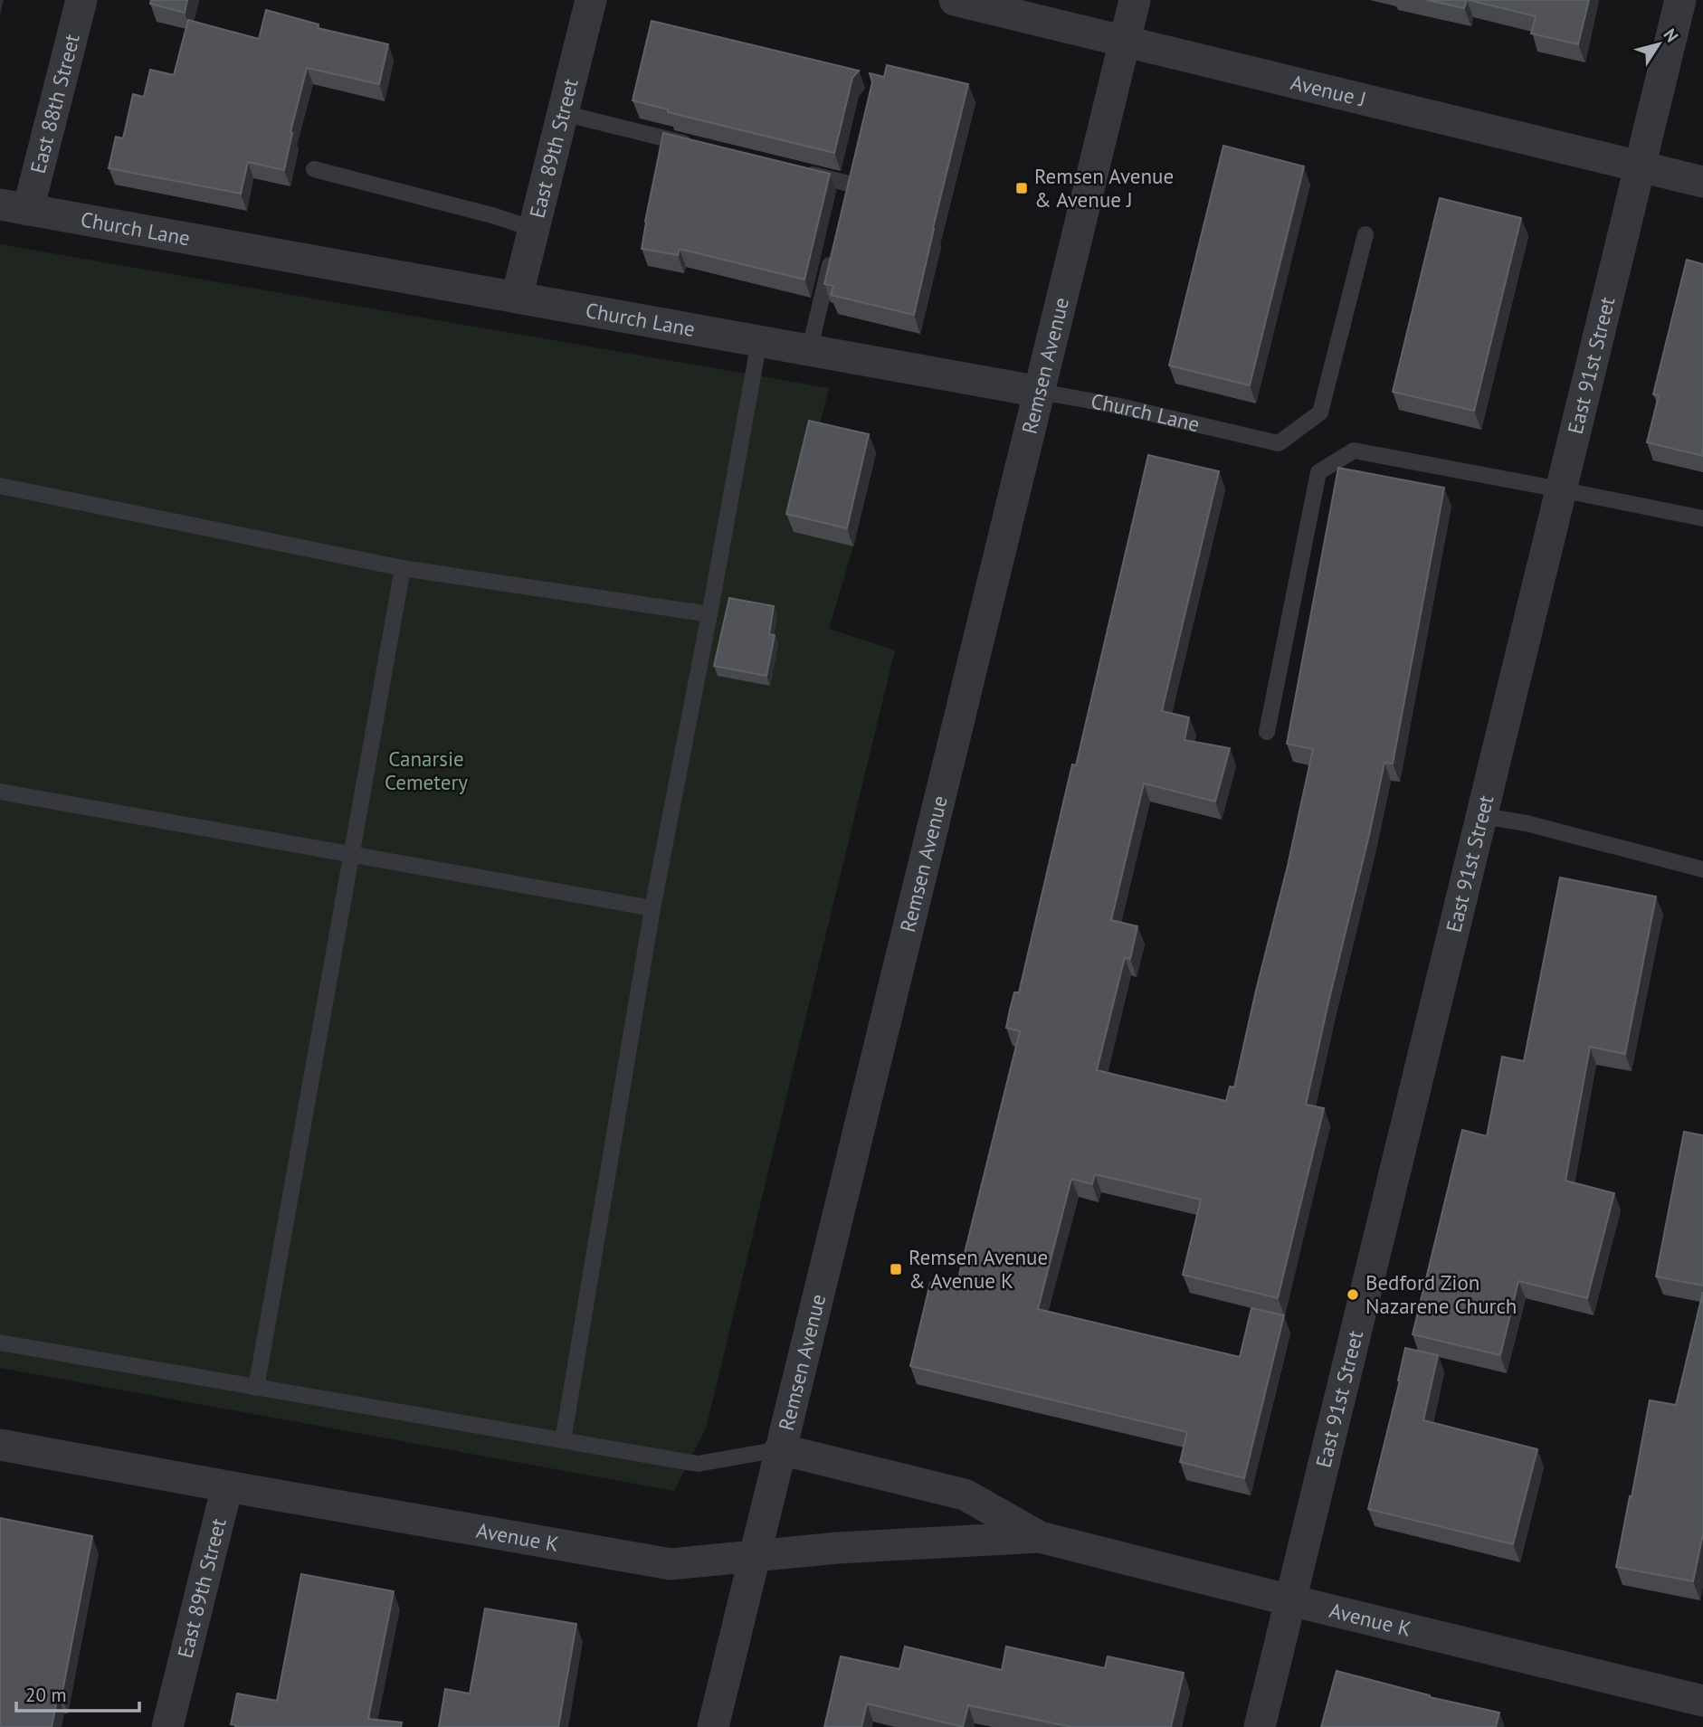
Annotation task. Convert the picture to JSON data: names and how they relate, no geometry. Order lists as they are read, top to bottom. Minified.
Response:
{"streets":{"street":["Avenue J","East 88th Street","East 89th Street","Church Lane","East 91st Street","Remsen Avenue","Avenue K"]},"crossings":[["Avenue J","East 91st Street"],["Avenue J","Remsen Avenue"],["East 88th Street","Church Lane"],["East 89th Street","Church Lane"],["East 89th Street","Avenue K"],["Church Lane","Remsen Avenue"],["East 91st Street","Avenue K"],["Remsen Avenue","Avenue K"]],"parks":["Canarsie Cemetery"],"places":{"transit":["Remsen Avenue & Avenue J","Remsen Avenue & Avenue K"],"other":["Bedford Zion Nazarene Church"]},"scale_bar":"20 m","north":"top right"}
